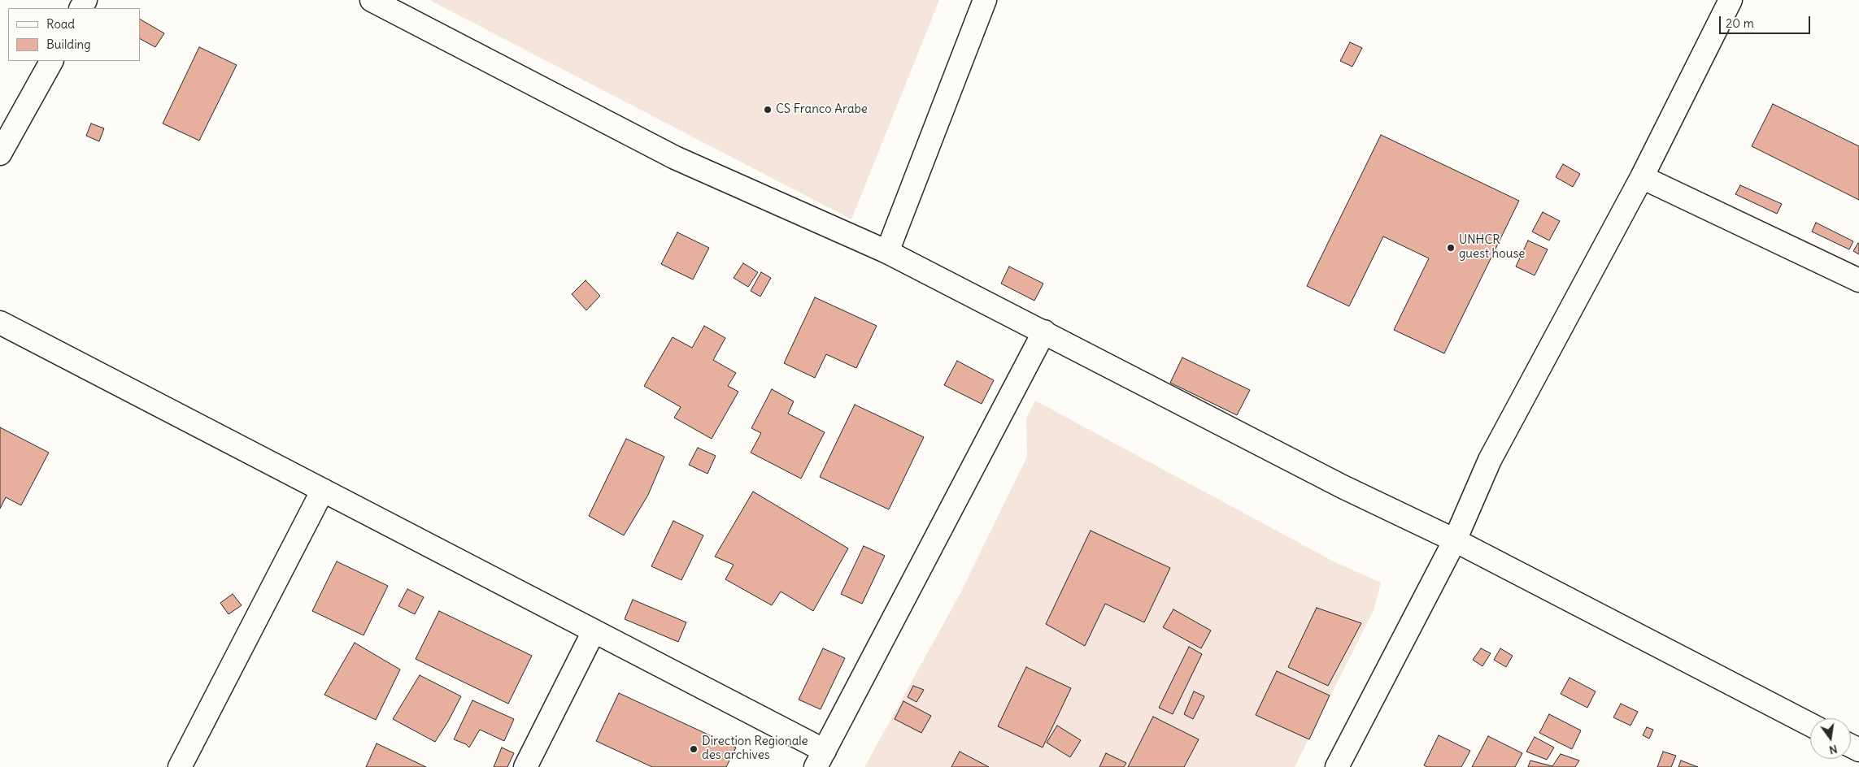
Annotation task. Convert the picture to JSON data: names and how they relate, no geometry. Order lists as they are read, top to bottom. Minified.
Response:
{"places":["CS Franco Arabe","UNHCR guest house","Direction Regionale des archives"],"legend":["Road","Building"],"scale_bar":"20 m","north":"bottom"}
